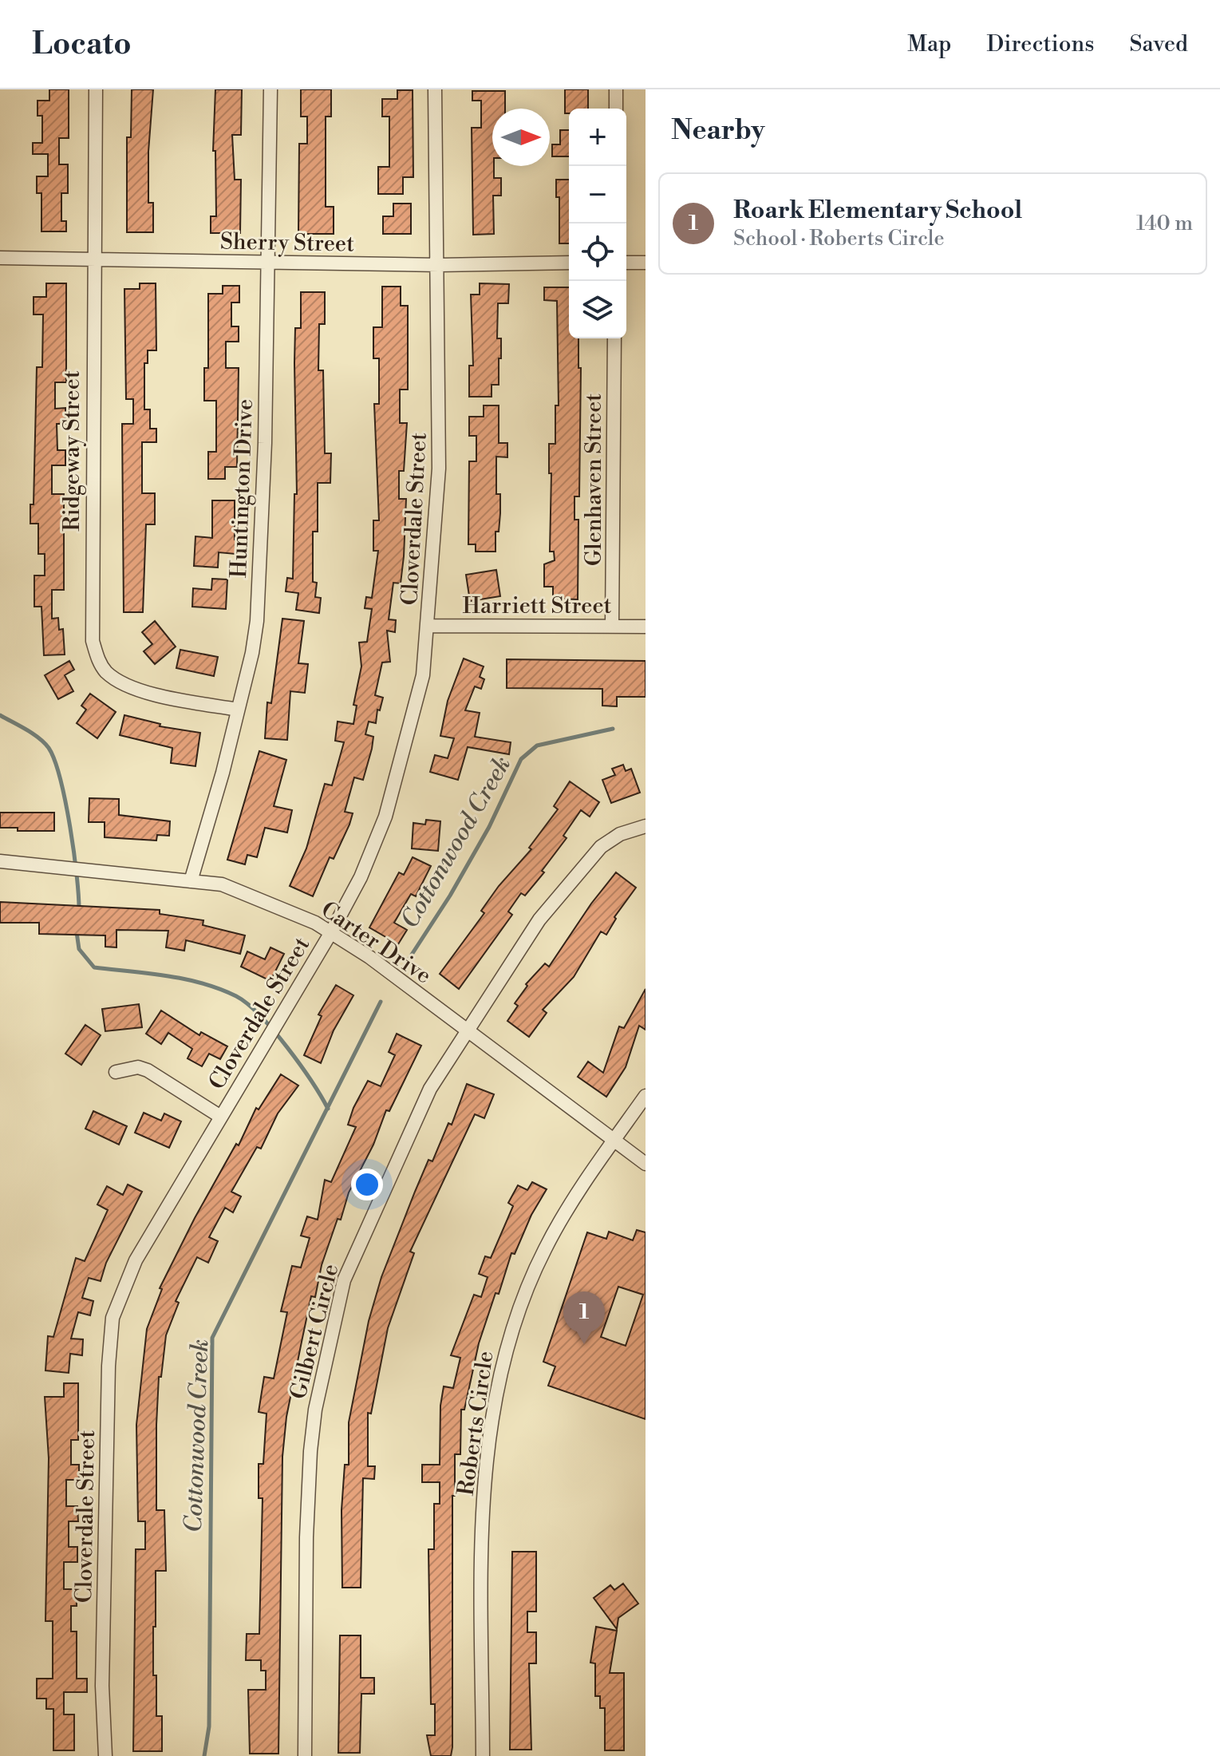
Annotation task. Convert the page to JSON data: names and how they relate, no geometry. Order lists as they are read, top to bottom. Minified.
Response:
{"streets":{"street":["Sherry Street","Ridgeway Street","Glenhaven Street","Huntington Drive","Cloverdale Street","Harriett Street","Carter Drive","Gilbert Circle","Roberts Circle"]},"crossings":[["Sherry Street","Ridgeway Street"],["Sherry Street","Huntington Drive"],["Sherry Street","Cloverdale Street"],["Ridgeway Street","Huntington Drive"],["Glenhaven Street","Harriett Street"],["Huntington Drive","Carter Drive"],["Cloverdale Street","Harriett Street"],["Cloverdale Street","Carter Drive"],["Carter Drive","Gilbert Circle"],["Carter Drive","Roberts Circle"]],"water":["Cottonwood Creek"],"north":"right","page":{"header":"Locato","nav":["Map","Directions","Saved"],"heading":"Nearby","map_buttons":["+","−"],"list":[{"mark":"1","name":"Roark Elementary School","note":"School · Roberts Circle","value":"140 m"}],"pins":"1"}}
